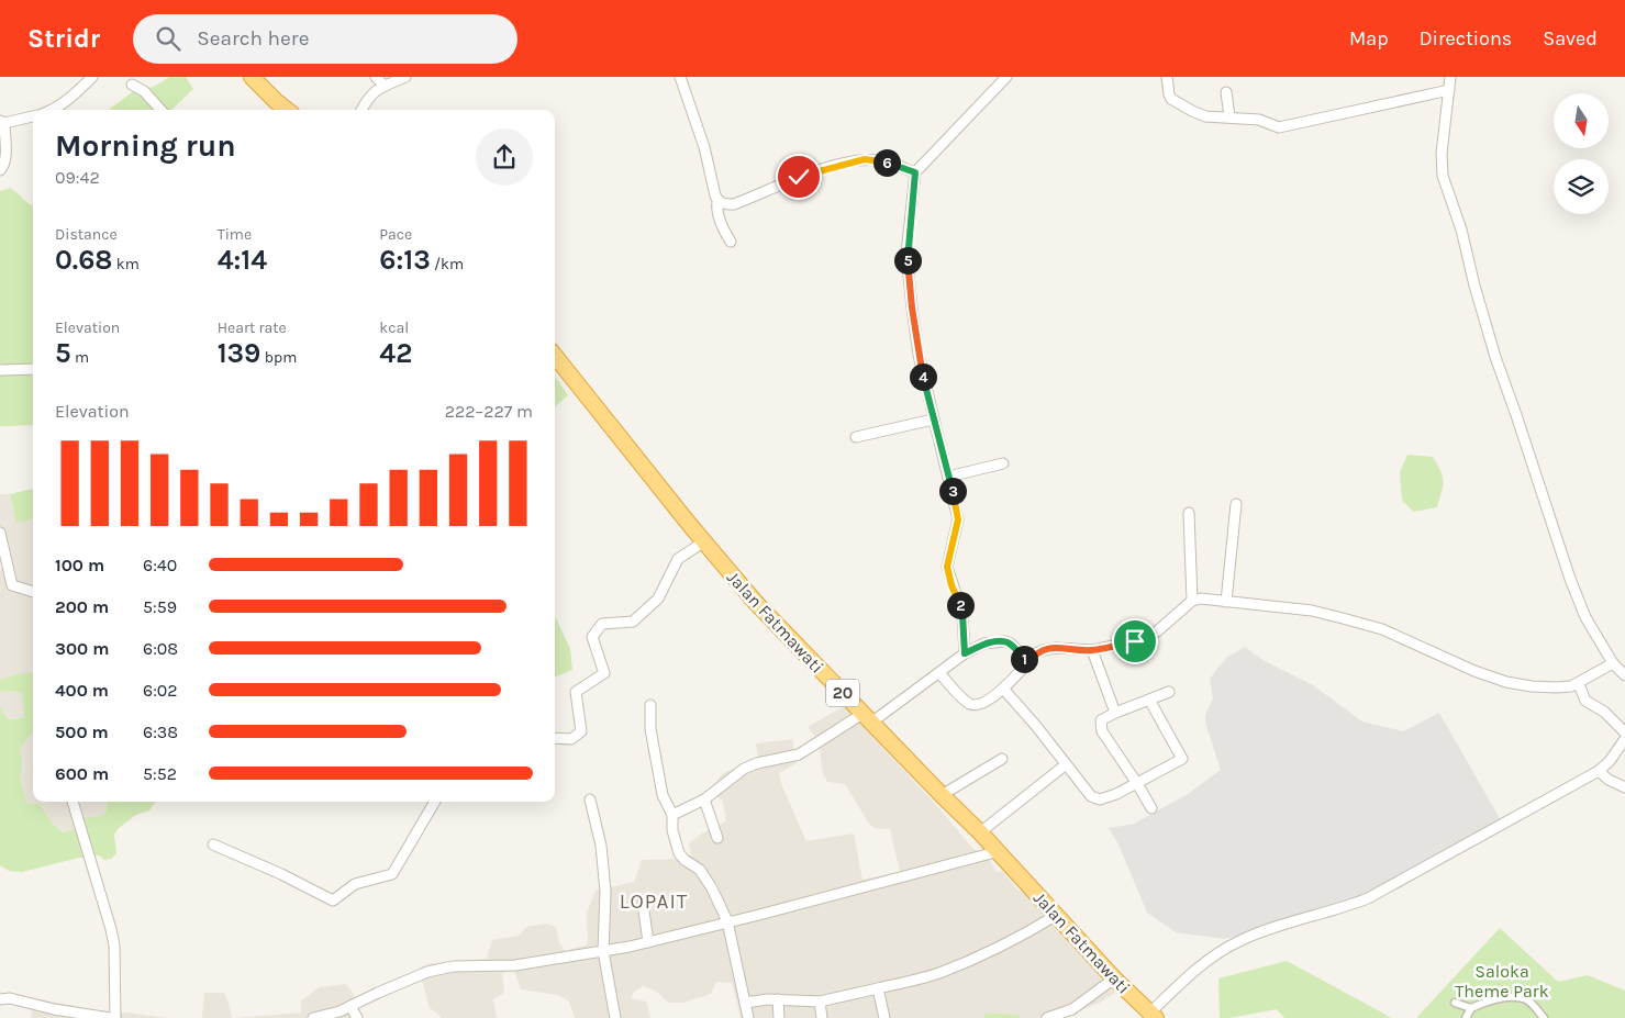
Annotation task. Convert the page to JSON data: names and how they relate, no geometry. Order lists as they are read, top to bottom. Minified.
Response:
{"streets":{"highway":["Jalan Fatmawati","20"]},"districts":["LOPAIT"],"parks":["Saloka Theme Park"],"north":"bottom","page":{"header":"Stridr","search":"Search here","nav":["Map","Directions","Saved"],"heading":["Morning run","09:42"],"pins":["6","5","4","3","2","1"],"stats":[["Distance","0.68 km"],["Time","4:14"],["Pace","6:13 /km"],["Elevation","5 m"],["Heart rate","139 bpm"],["kcal","42"]],"chart":["Elevation","222–227 m"],"list":[{"name":"100 m","note":"6:40"},{"name":"200 m","note":"5:59"},{"name":"300 m","note":"6:08"},{"name":"400 m","note":"6:02"},{"name":"500 m","note":"6:38"},{"name":"600 m","note":"5:52"}]}}
